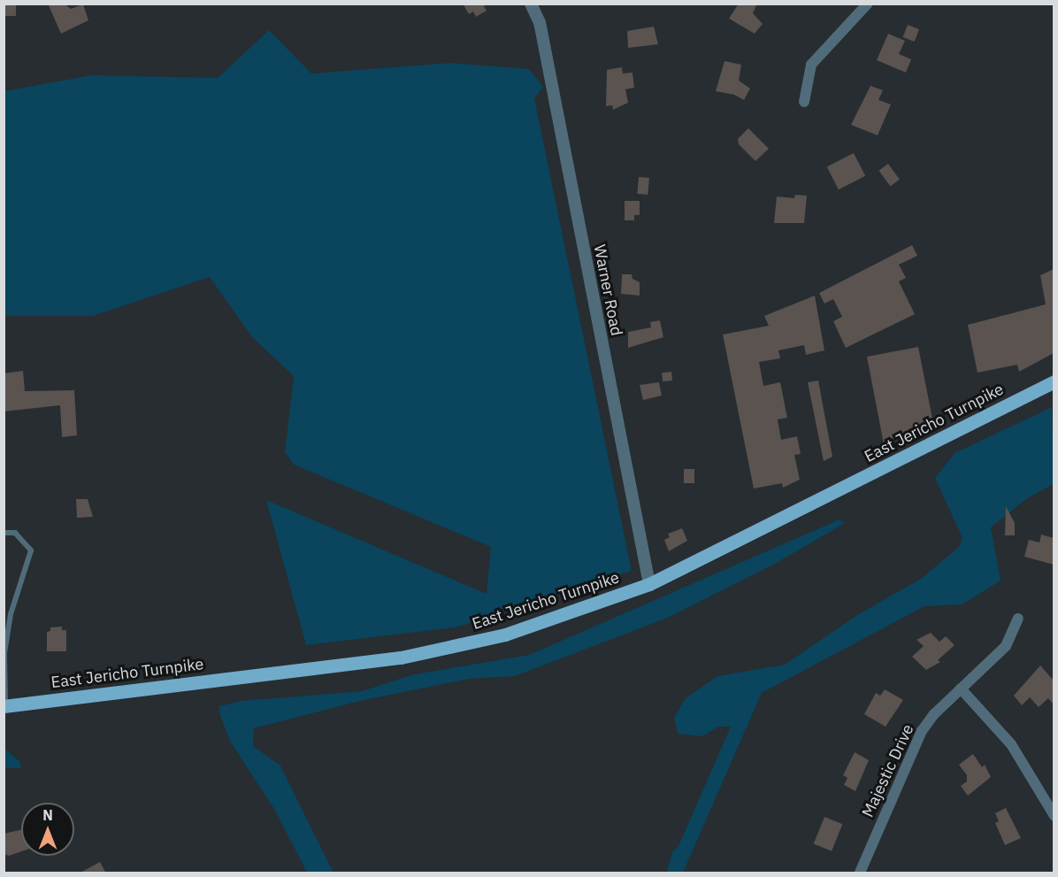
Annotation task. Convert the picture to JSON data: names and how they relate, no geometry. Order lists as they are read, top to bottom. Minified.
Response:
{"streets":{"main road":["East Jericho Turnpike"],"street":["Warner Road","Majestic Drive"]},"crossings":[["Warner Road","East Jericho Turnpike"]],"north":"top"}
